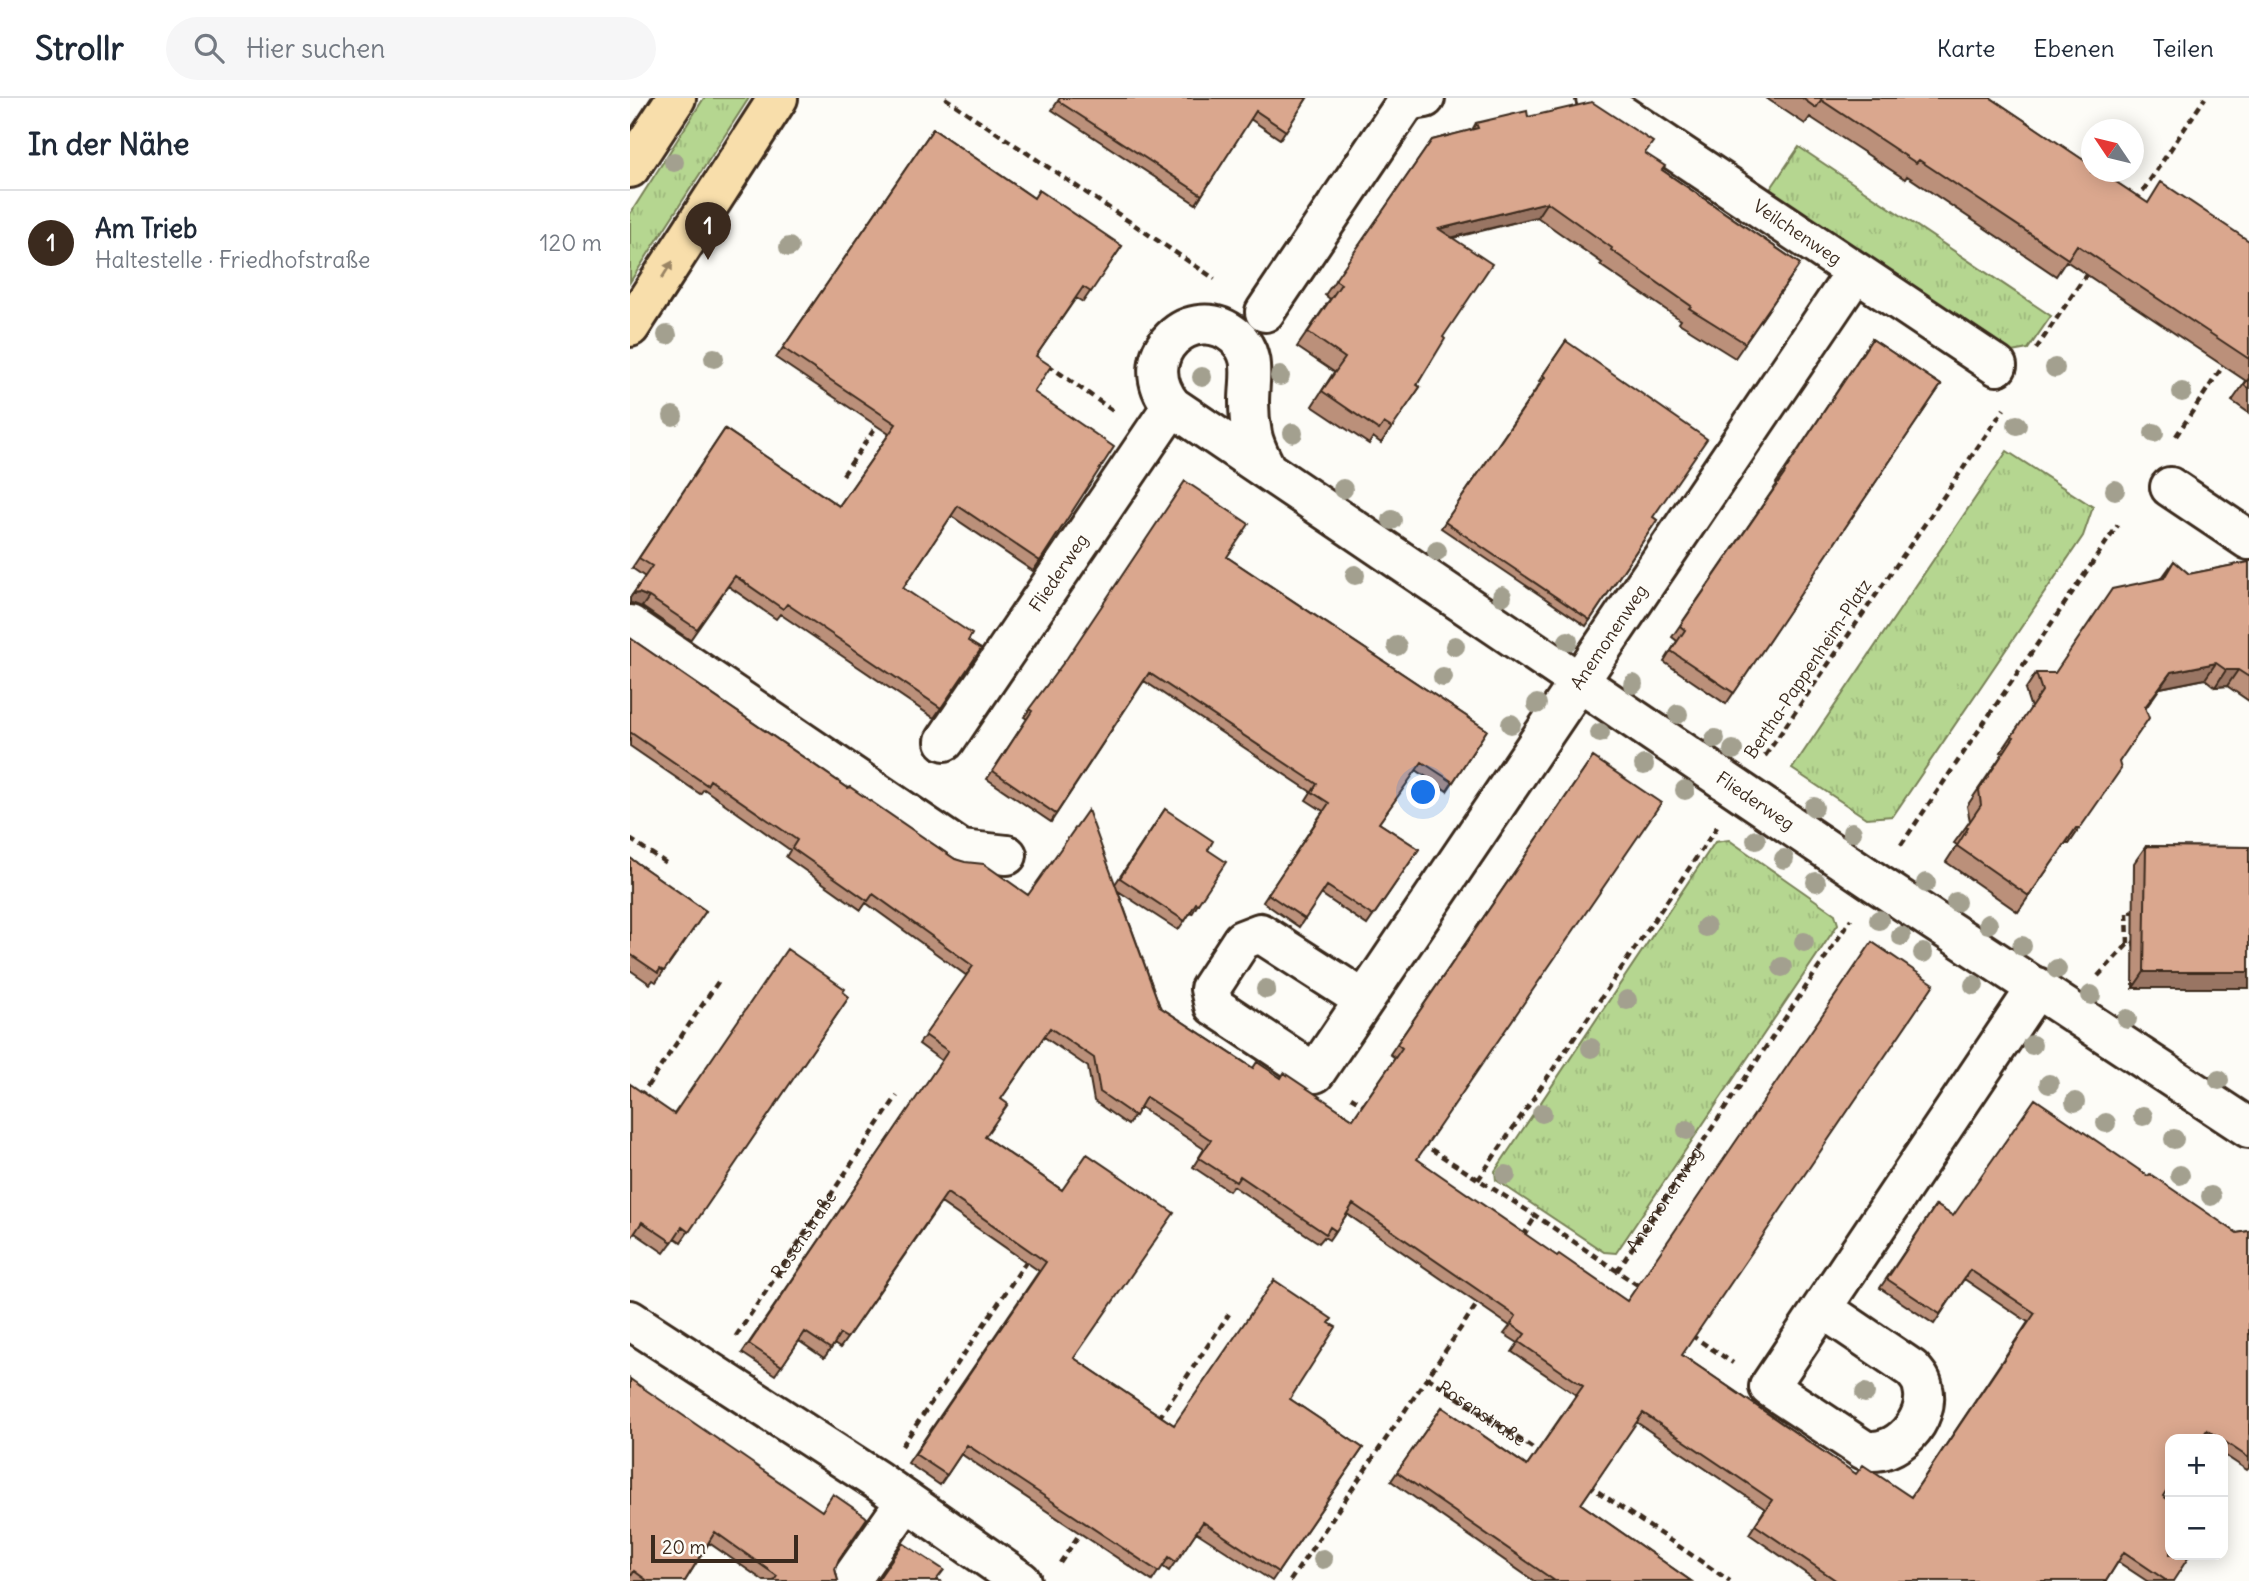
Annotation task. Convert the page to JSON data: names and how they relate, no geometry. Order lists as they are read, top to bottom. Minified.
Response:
{"streets":{"street":["Veilchenweg","Fliederweg","Anemonenweg"],"path":["Bertha-Pappenheim-Platz","Rosenstraße"]},"crossings":[["Veilchenweg","Anemonenweg"],["Fliederweg","Anemonenweg"],["Fliederweg","Bertha-Pappenheim-Platz"],["Anemonenweg","Bertha-Pappenheim-Platz"]],"scale_bar":"20 m","north":"top left","page":{"header":"Strollr","search":"Hier suchen","nav":["Karte","Ebenen","Teilen"],"heading":"In der Nähe","list":[{"mark":"1","name":"Am Trieb","note":"Haltestelle · Friedhofstraße","value":"120 m"}],"pins":"1","map_buttons":["+","−"],"scale":"20 m"}}
